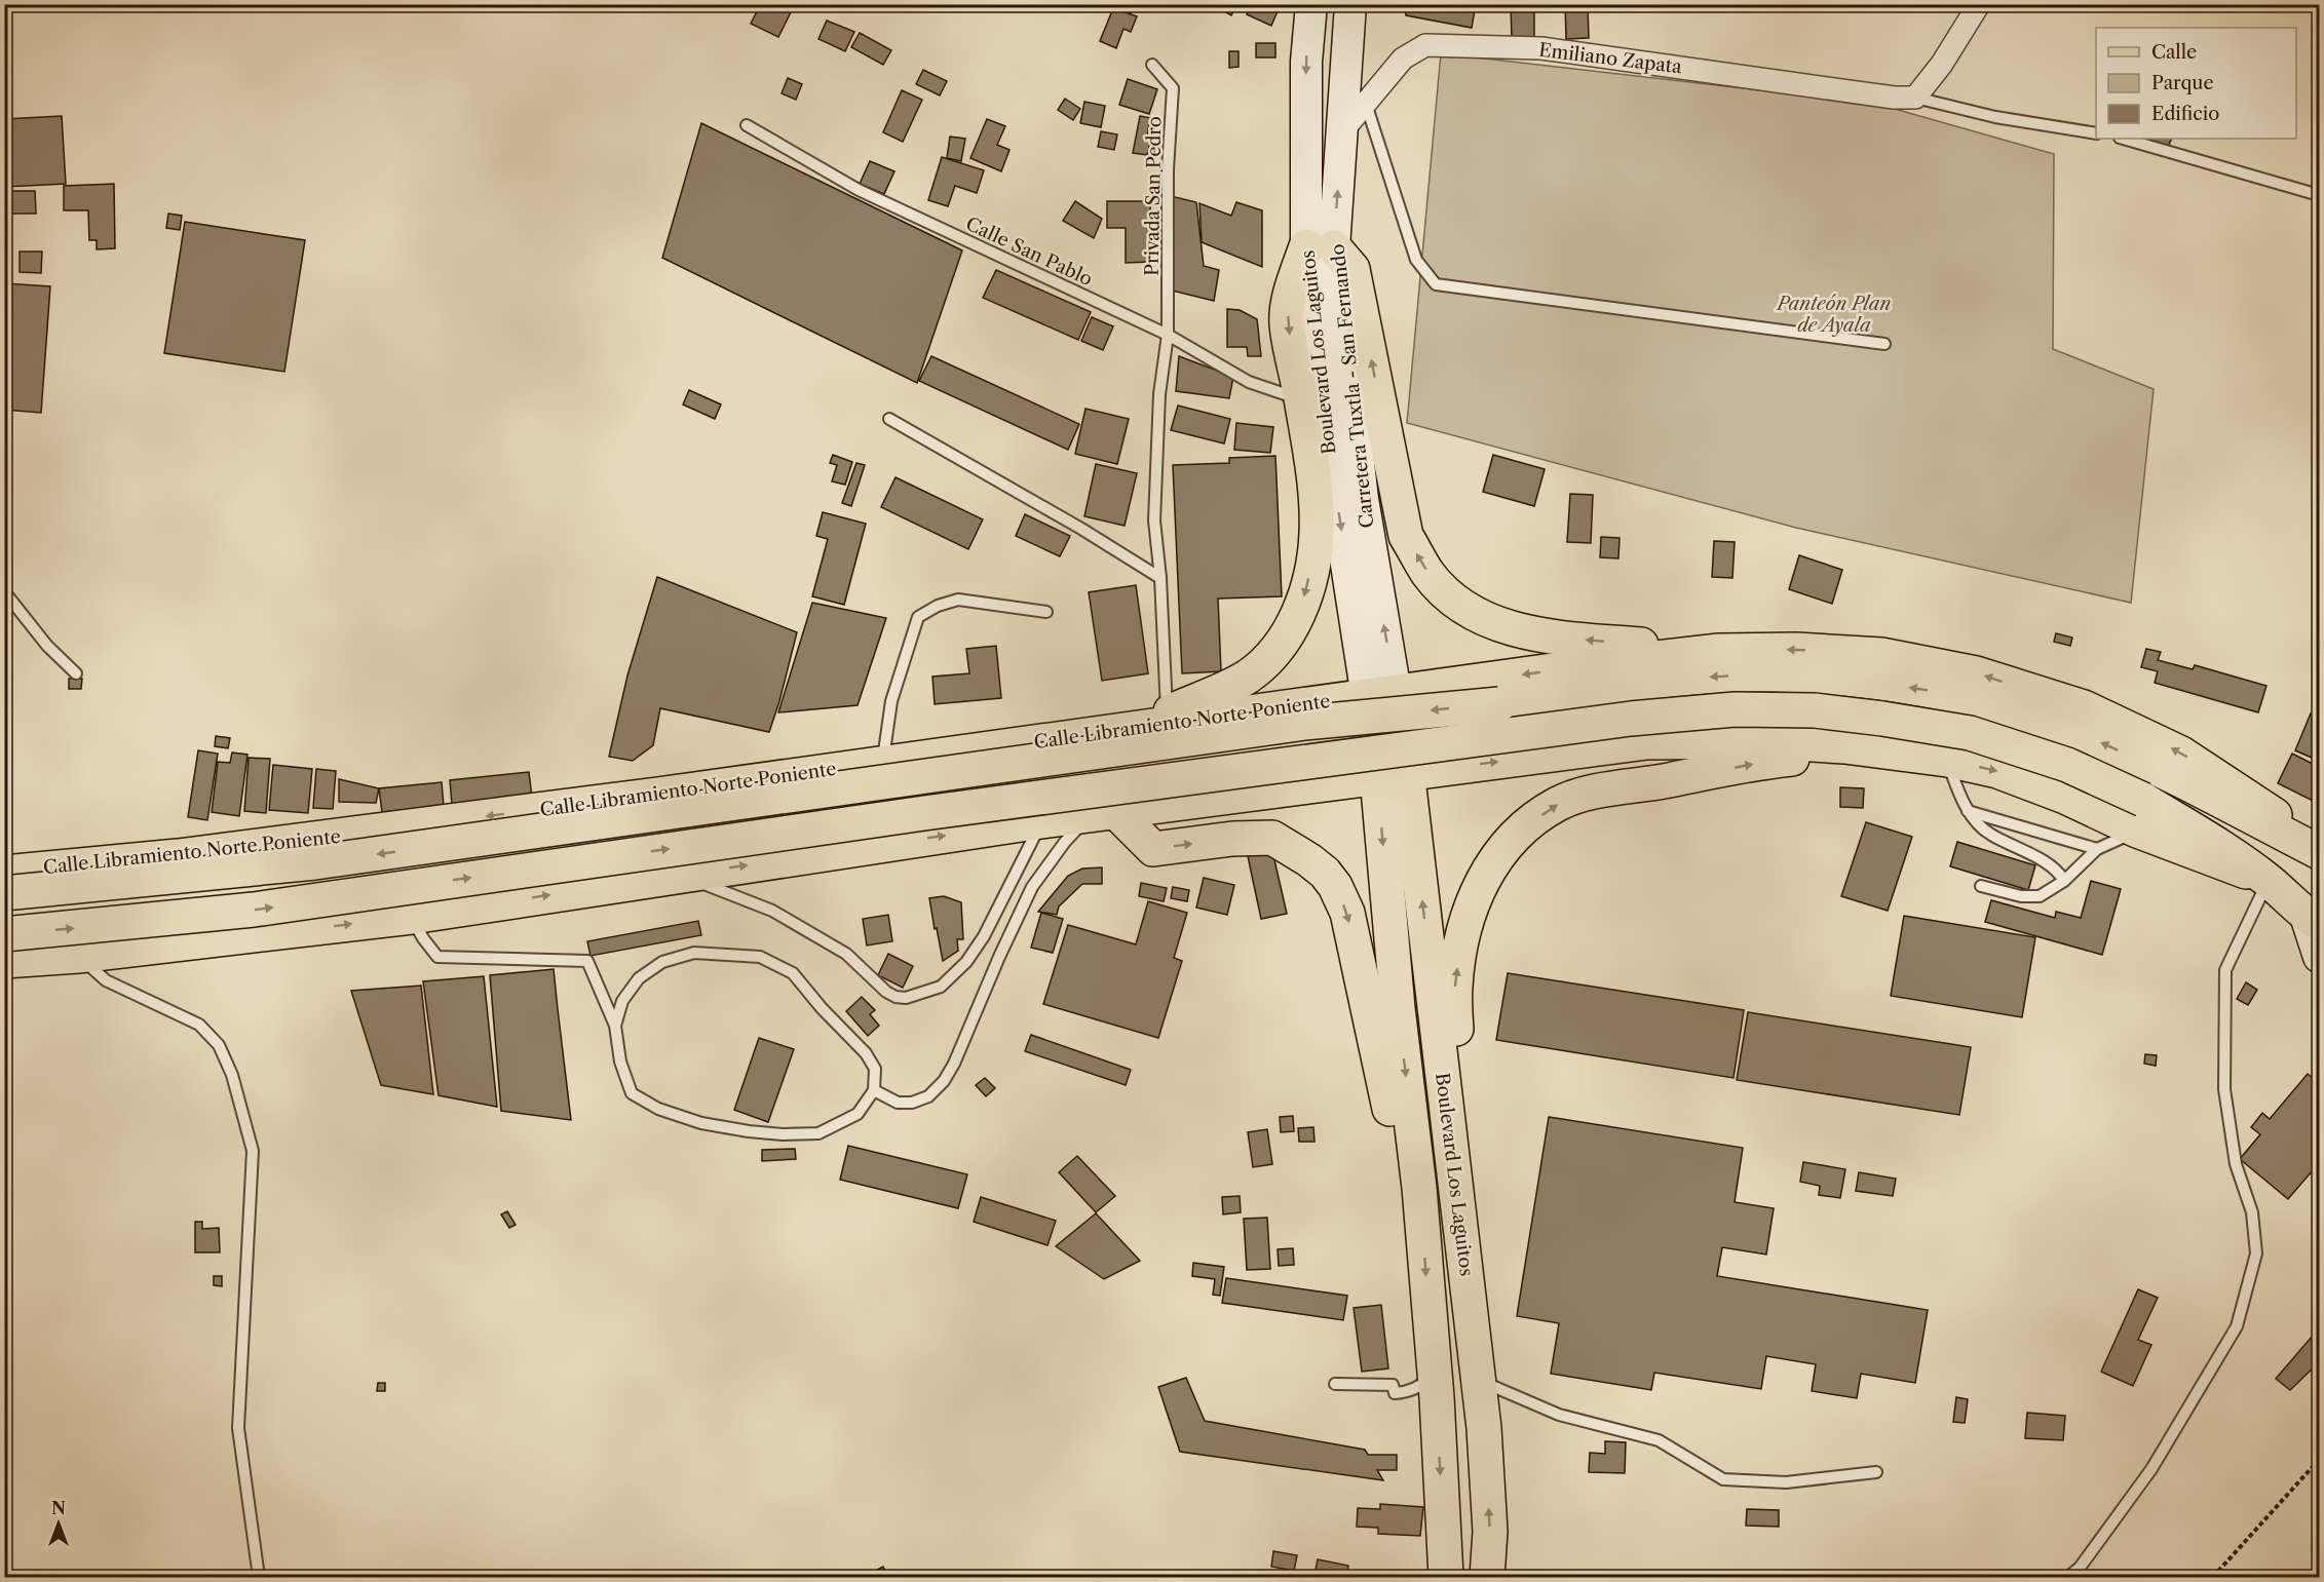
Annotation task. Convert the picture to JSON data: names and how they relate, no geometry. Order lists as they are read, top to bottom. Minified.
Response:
{"streets":{"main road":["Boulevard Los Laguitos","Carretera Tuxtla - San Fernando","Calle Libramiento Norte Poniente"],"street":["Emiliano Zapata"],"lane":["Privada San Pedro","Calle San Pablo"]},"crossings":[["Emiliano Zapata","Carretera Tuxtla - San Fernando"],["Privada San Pedro","Calle San Pablo"],["Boulevard Los Laguitos","Carretera Tuxtla - San Fernando"],["Boulevard Los Laguitos","Calle Libramiento Norte Poniente"]],"one_way":["Carretera Tuxtla - San Fernando"],"parks":["Panteón Plan de Ayala"],"legend":["Calle","Parque","Edificio"],"north":"top"}
